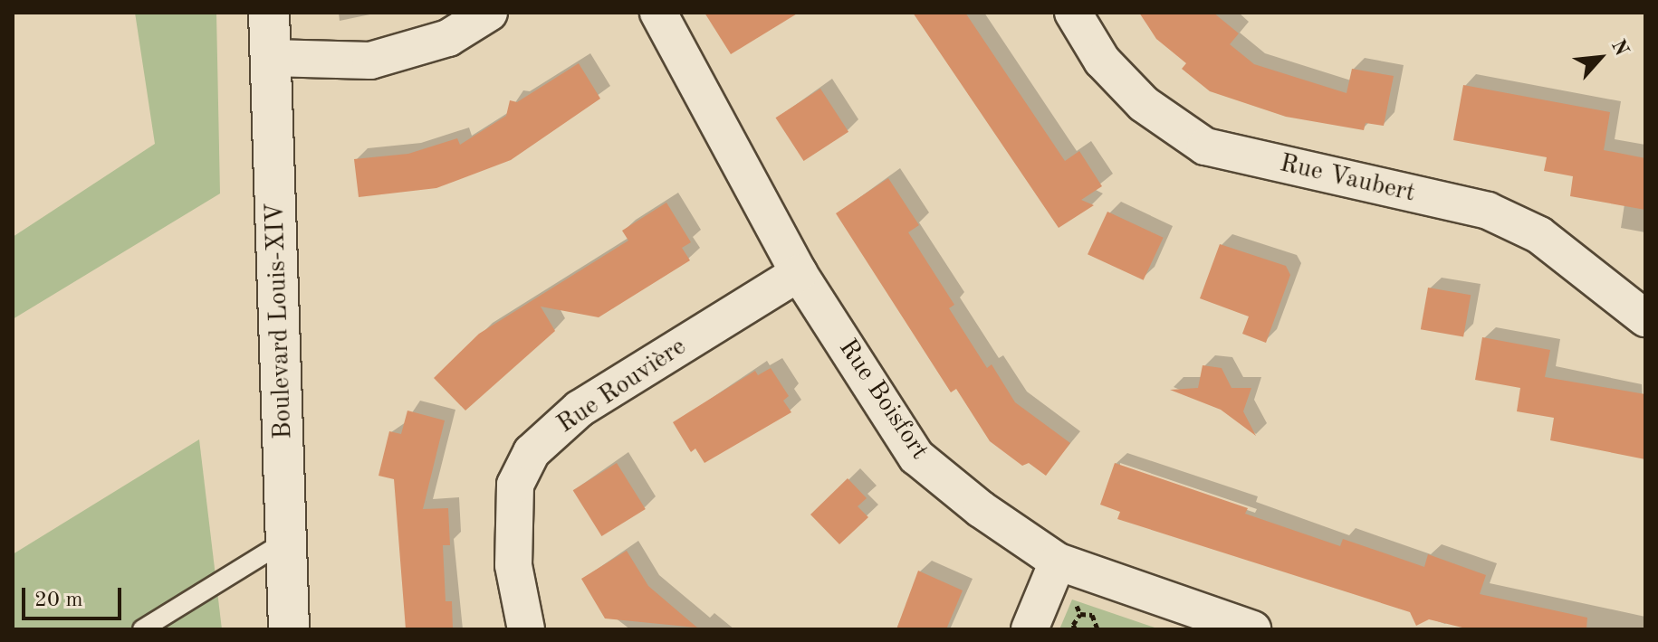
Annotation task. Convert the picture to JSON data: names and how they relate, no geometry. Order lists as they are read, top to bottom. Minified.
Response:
{"streets":{"main road":["Boulevard Louis-XIV"],"street":["Rue Vaubert","Rue Rouvière","Rue Boisfort"]},"crossings":[["Rue Rouvière","Rue Boisfort"]],"scale_bar":"20 m","north":"top right"}
